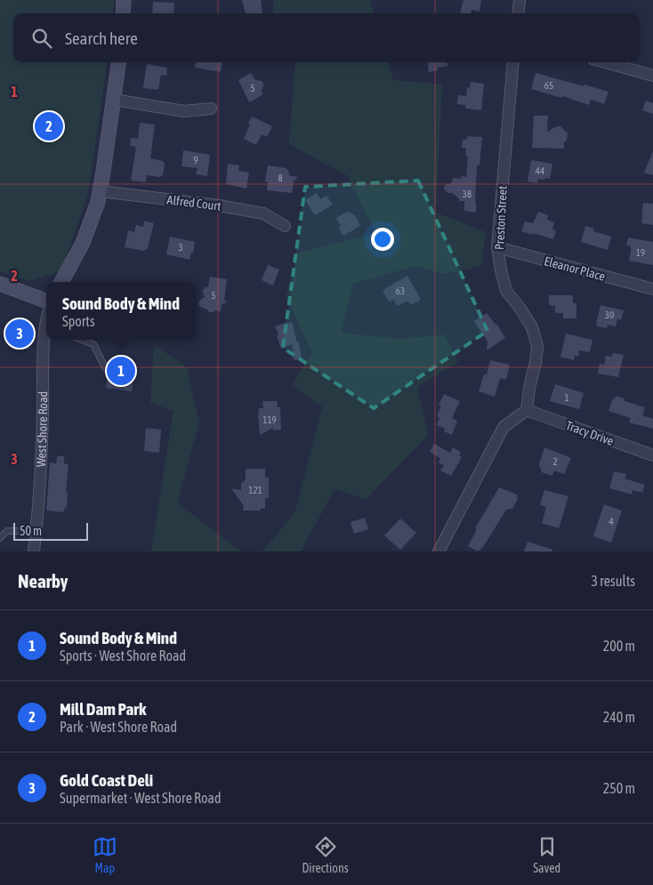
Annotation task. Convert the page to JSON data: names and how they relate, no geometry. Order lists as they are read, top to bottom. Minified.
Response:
{"streets":{"street":["Alfred Court","Preston Street","Eleanor Place","West Shore Road","Tracy Drive"]},"crossings":[["Preston Street","Eleanor Place"],["Preston Street","Tracy Drive"]],"house_numbers":["65","5","9","44","8","38","3","19","63","5","30","1","119","2","121","4"],"scale_bar":"50 m","page":{"search":"Search here","pins":["2","3","1"],"popup":["Sound Body & Mind","Sports"],"scale":"50 m","heading":["Nearby","3 results"],"list":[{"mark":"1","name":"Sound Body & Mind","note":"Sports · West Shore Road","value":"200 m"},{"mark":"2","name":"Mill Dam Park","note":"Park · West Shore Road","value":"240 m"},{"mark":"3","name":"Gold Coast Deli","note":"Supermarket · West Shore Road","value":"250 m"}],"nav":["Map","Directions","Saved"]},"grid":{"rows":["1","2","3"]}}
